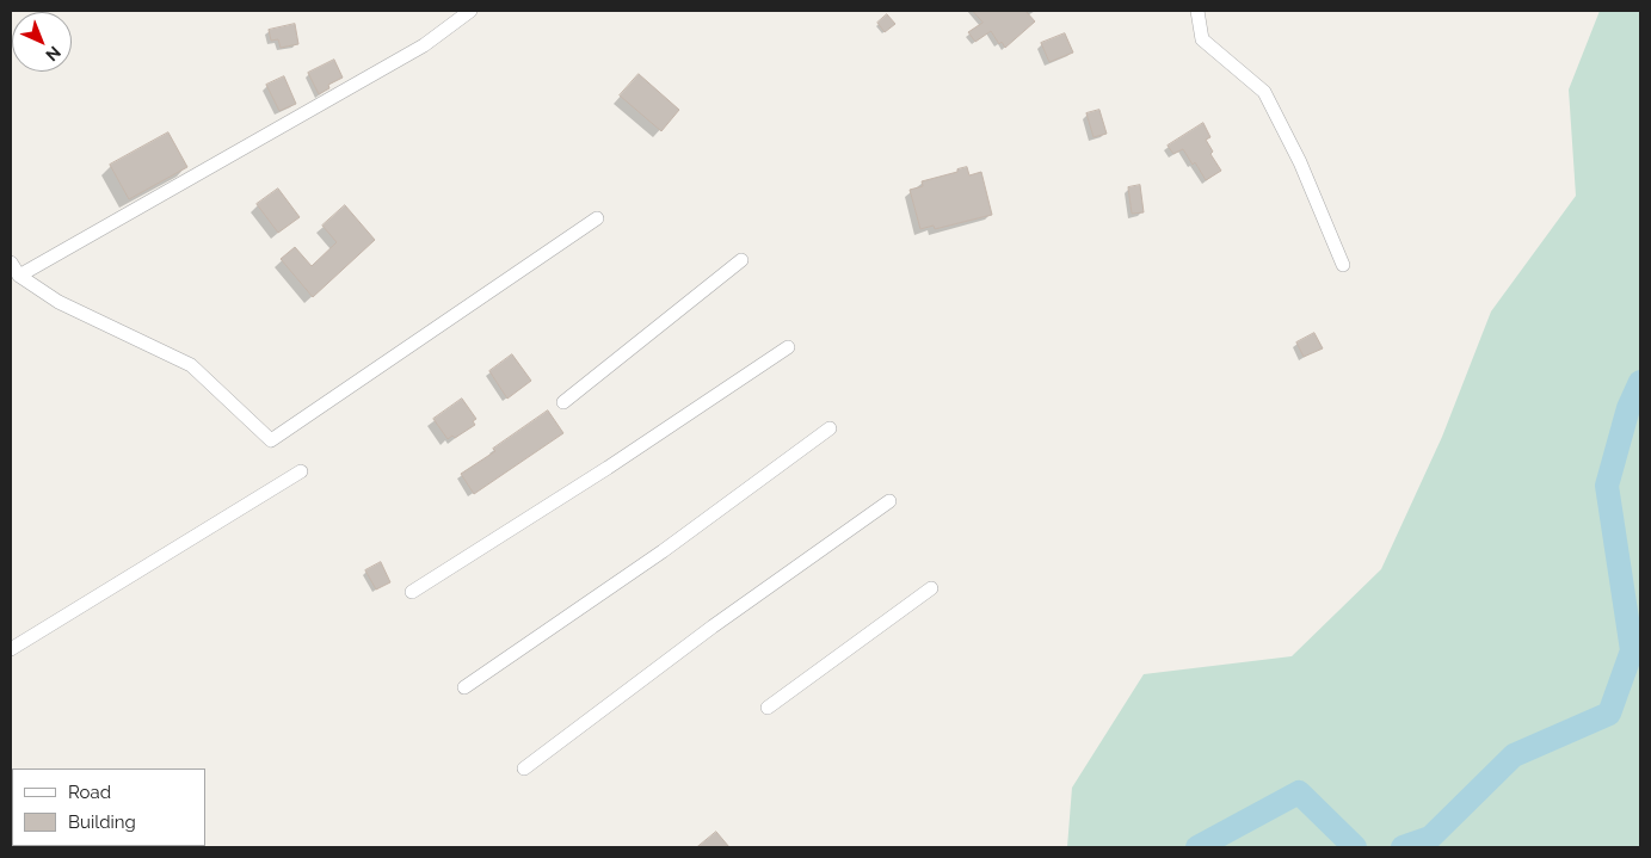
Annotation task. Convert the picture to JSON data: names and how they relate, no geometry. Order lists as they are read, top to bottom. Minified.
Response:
{"legend":["Road","Building"],"north":"bottom right"}
